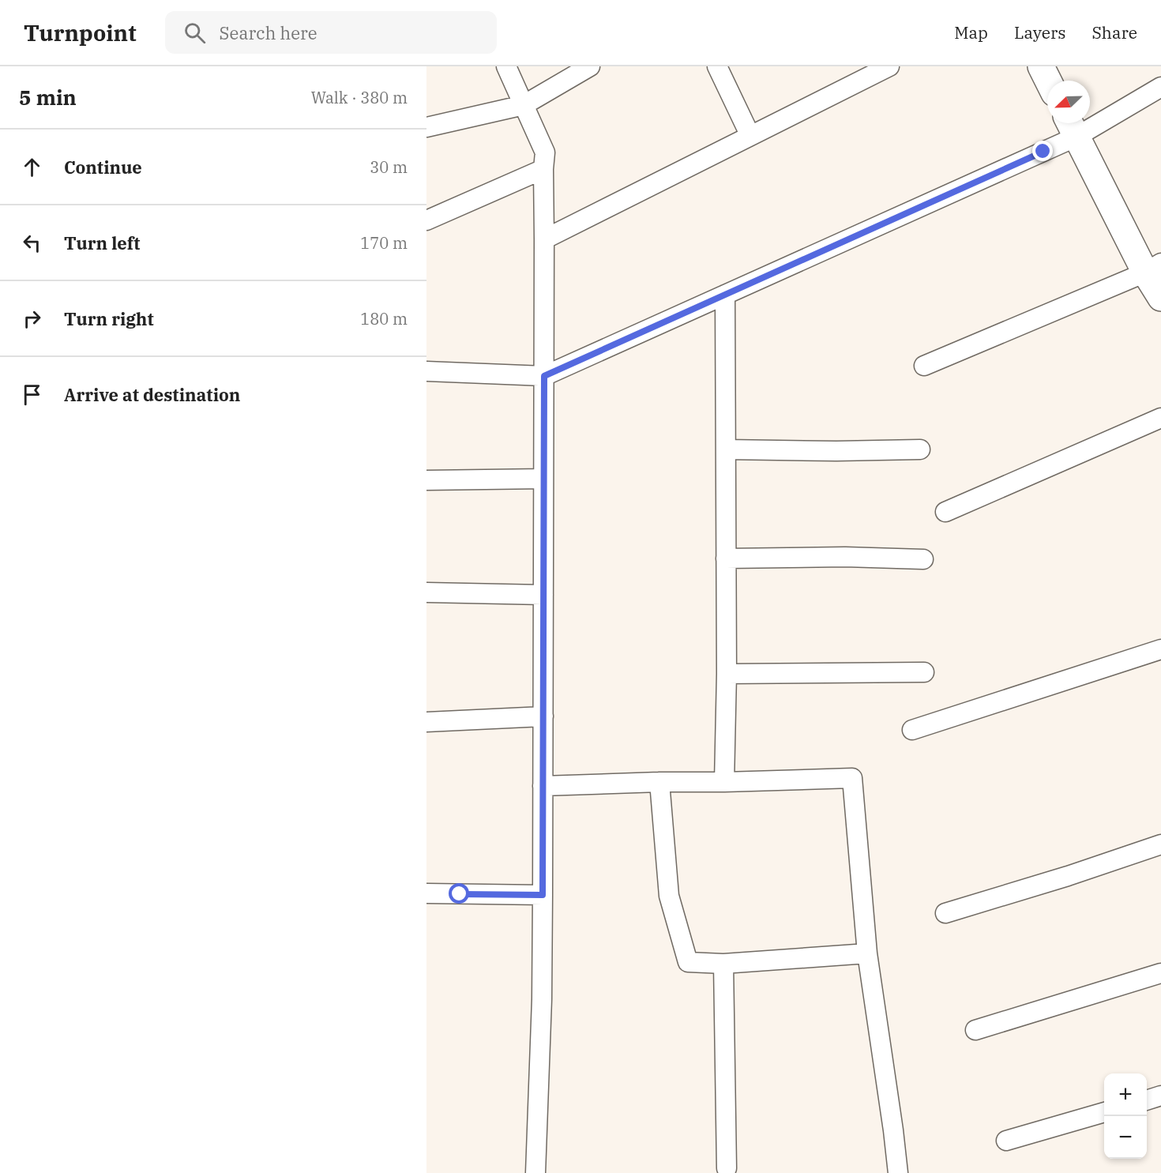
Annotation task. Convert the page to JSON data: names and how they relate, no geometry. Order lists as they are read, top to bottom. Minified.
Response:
{"north":"bottom left","page":{"header":"Turnpoint","search":"Search here","nav":["Map","Layers","Share"],"heading":["5 min","Walk · 380 m"],"list":[["Continue","30 m"],["Turn left","170 m"],["Turn right","180 m"],"Arrive at destination"],"map_buttons":["+","−"]}}
